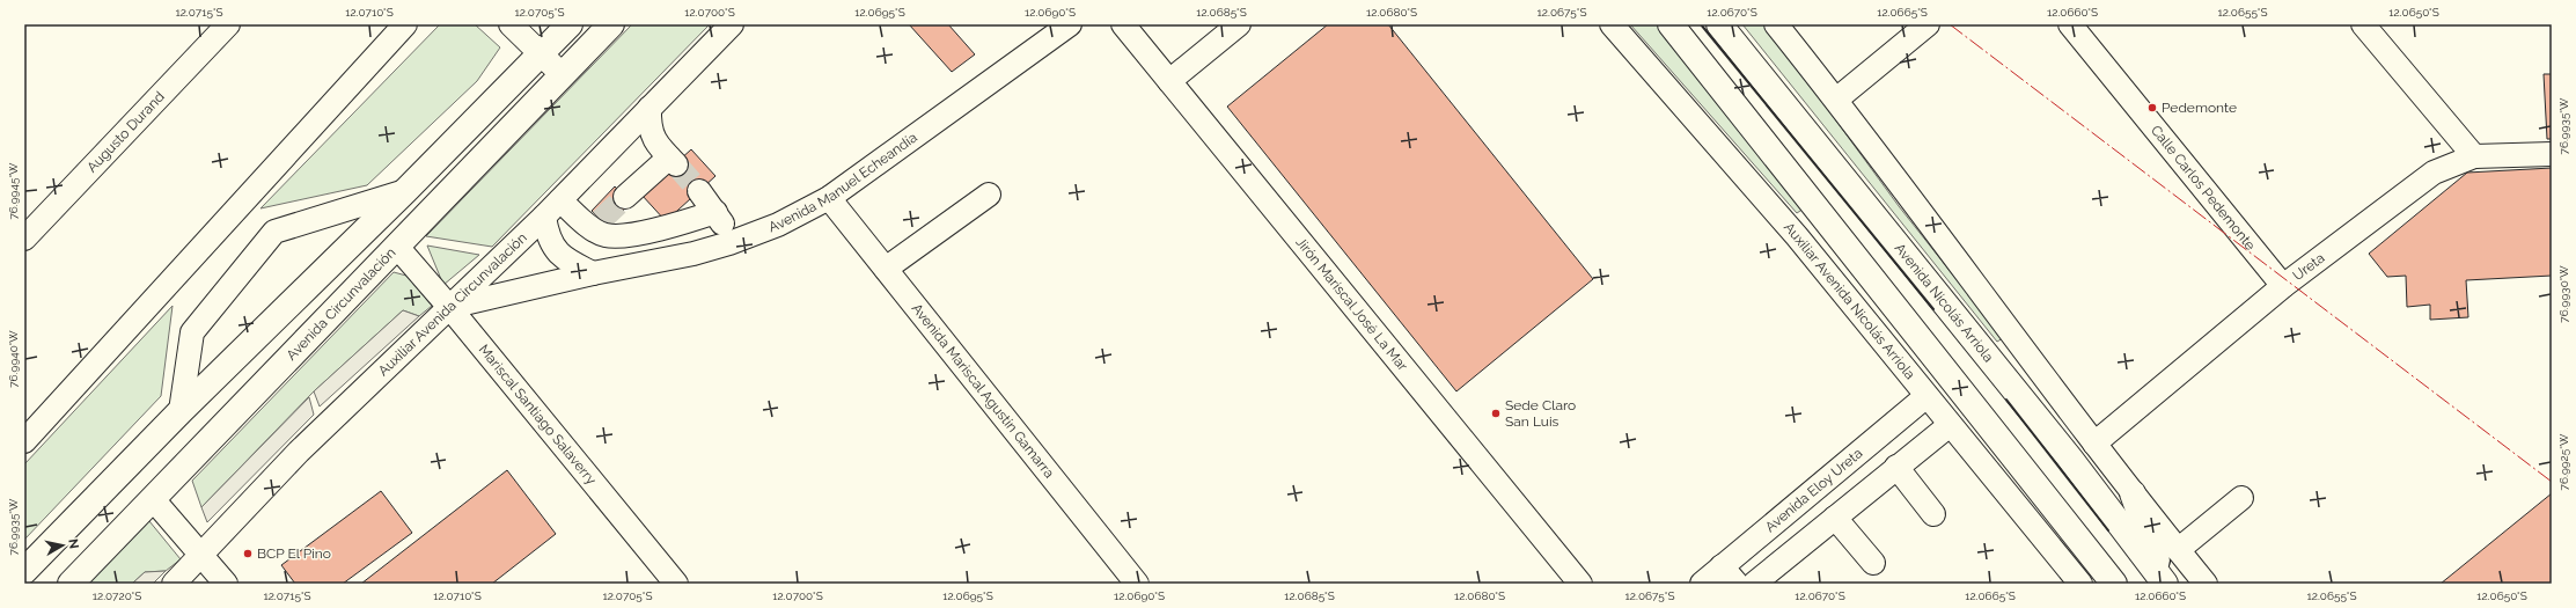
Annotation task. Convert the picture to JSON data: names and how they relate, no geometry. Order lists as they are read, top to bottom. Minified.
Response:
{"streets":{"main road":["Avenida Nicolás Arriola","Avenida Circunvalación"],"street":["Augusto Durand","Avenida Manuel Echeandía","Calle Carlos Pedemonte","Ureta","Auxiliar Avenida Nicolás Arriola","Auxiliar Avenida Circunvalación","Jirón Mariscal José La Mar","Avenida Mariscal Agustin Gamarra","Mariscal Santiago Salaverry","Avenida Eloy Ureta"]},"crossings":[["Avenida Manuel Echeandía","Auxiliar Avenida Circunvalación"],["Avenida Manuel Echeandía","Avenida Mariscal Agustin Gamarra"],["Avenida Manuel Echeandía","Mariscal Santiago Salaverry"],["Calle Carlos Pedemonte","Ureta"],["Auxiliar Avenida Nicolás Arriola","Avenida Eloy Ureta"],["Avenida Circunvalación","Mariscal Santiago Salaverry"],["Auxiliar Avenida Circunvalación","Mariscal Santiago Salaverry"]],"places":["Pedemonte","Sede Claro San Luis","BCP El Pino"],"north":"right","coordinates":["12.0715°S","12.0710°S","12.0705°S","12.0700°S","12.0695°S","12.0690°S","12.0685°S","12.0680°S","12.0675°S","12.0670°S","12.0665°S","12.0660°S","12.0655°S","12.0650°S","76.9935°W","76.9945°W","76.9930°W","76.9940°W","76.9925°W","12.0720°S"]}
